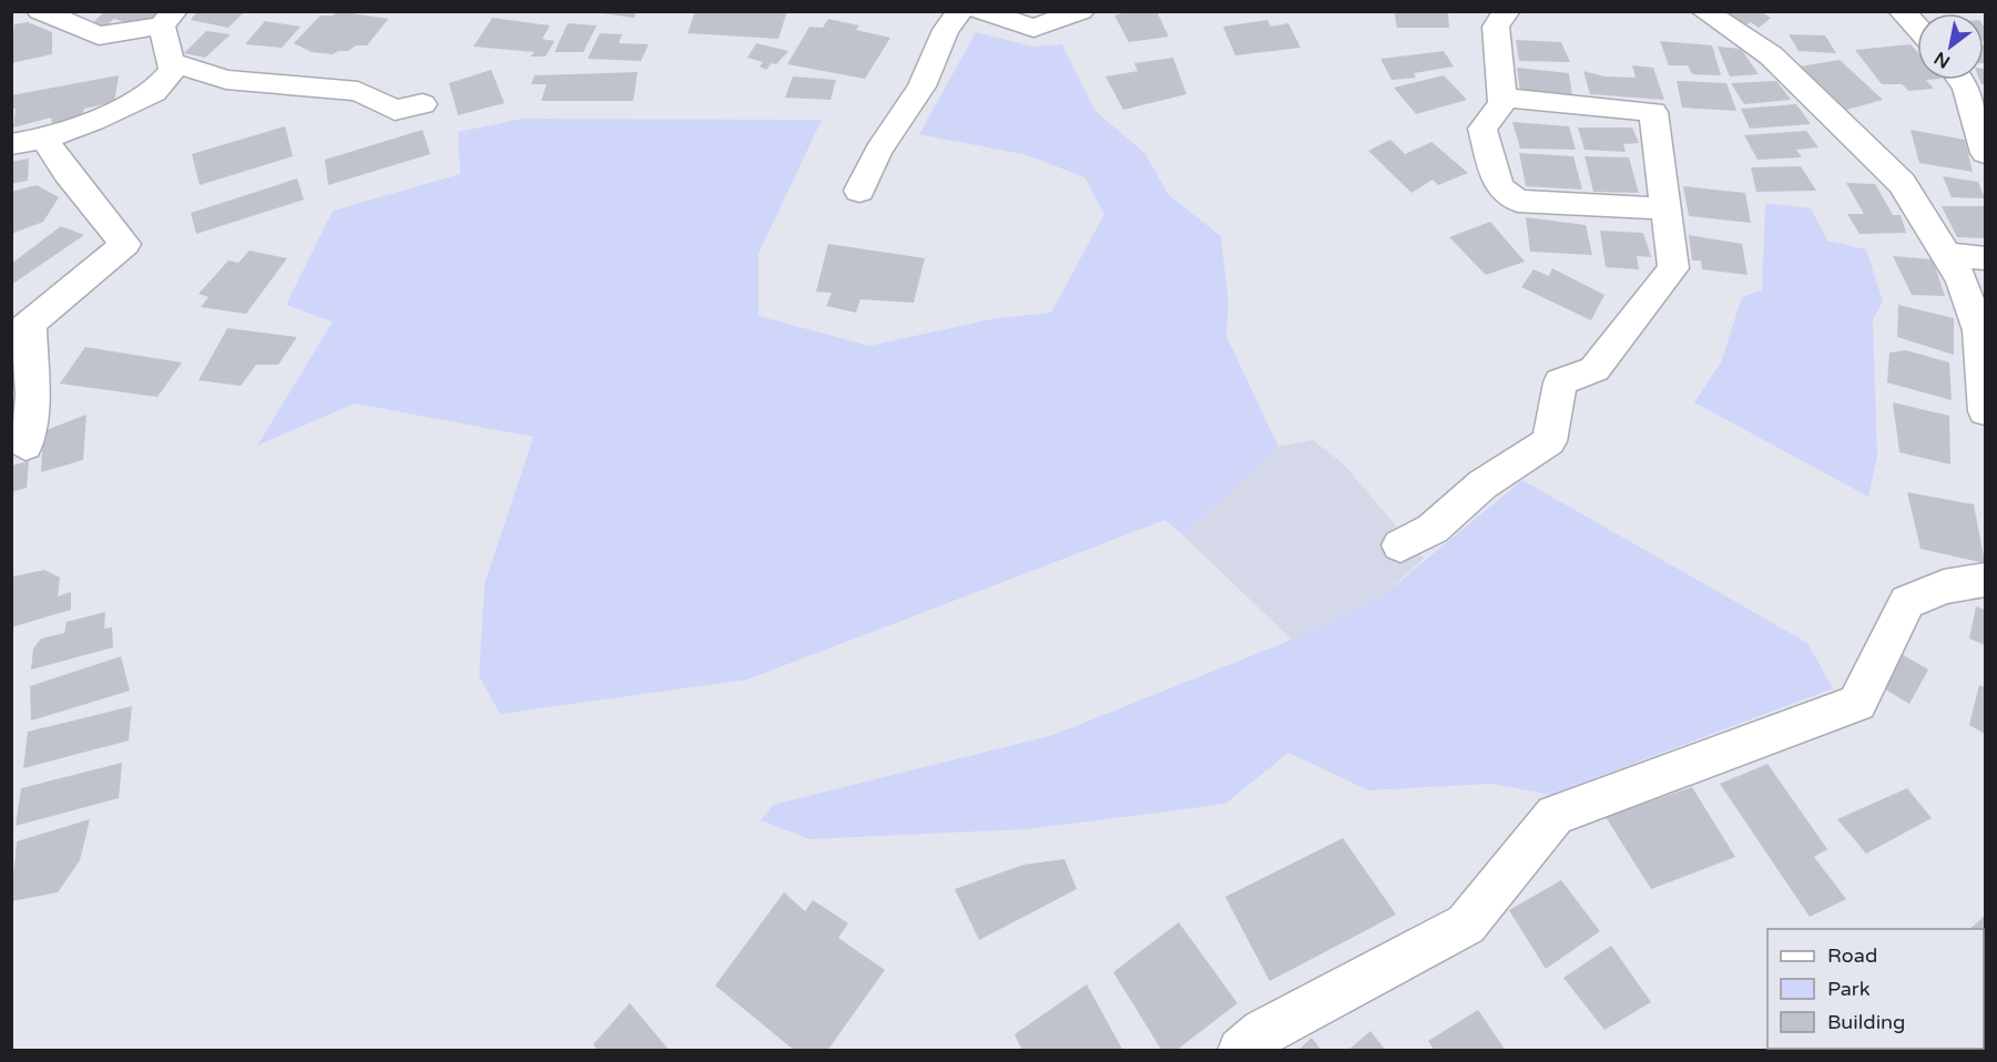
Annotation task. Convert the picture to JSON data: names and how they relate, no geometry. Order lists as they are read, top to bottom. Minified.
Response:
{"legend":["Road","Park","Building"],"north":"bottom left"}
